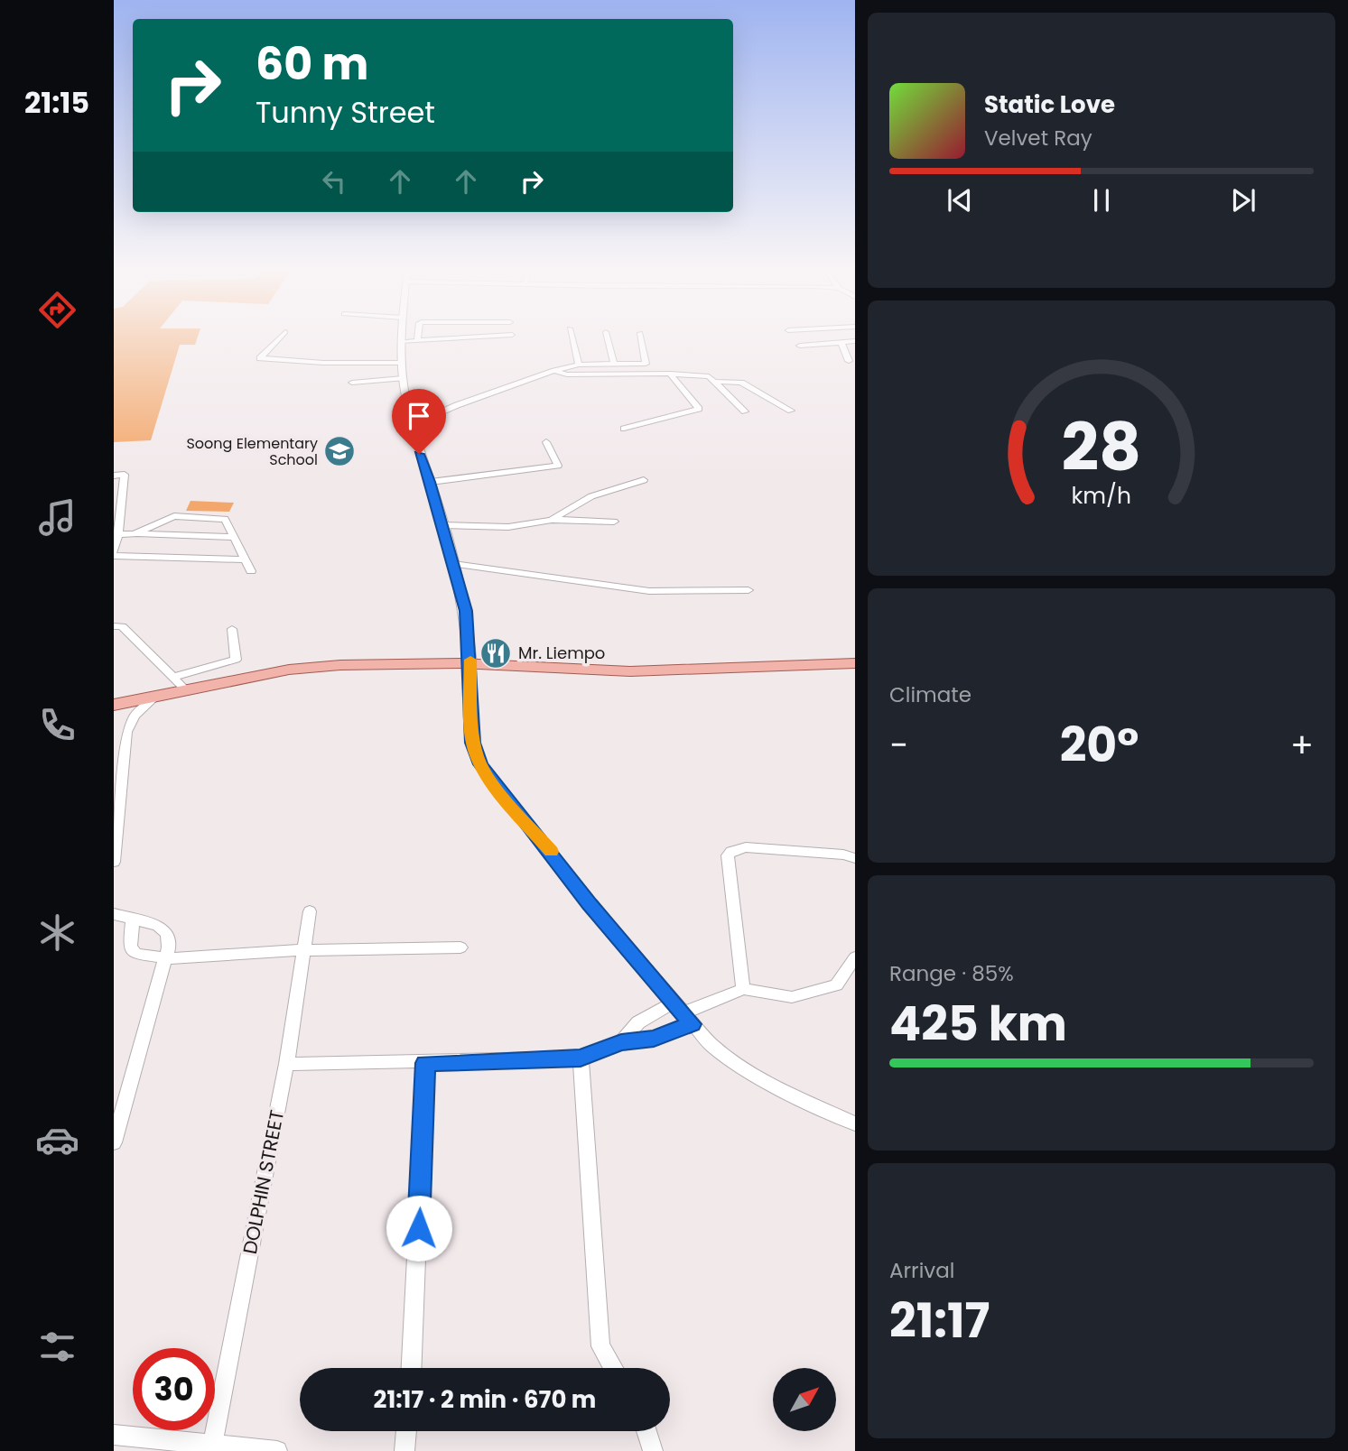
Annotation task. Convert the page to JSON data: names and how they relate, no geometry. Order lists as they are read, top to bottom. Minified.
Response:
{"streets":{"street":["DOLPHIN STREET"]},"places":{"school or university":["Soong Elementary School"],"restaurant":["Mr. Liempo"]},"north":"top right","page":{"tabs":"21:15","turn":["60 m","Tunny Street"],"song":["Static Love","Velvet Ray"],"tile":["Climate",["Range · 85%","425 km"],["Arrival","21:17"]],"heat":["−","20°","+"],"limit":"30","trip":"21:17 · 2 min · 670 m","gauge":["28","km/h"]}}
